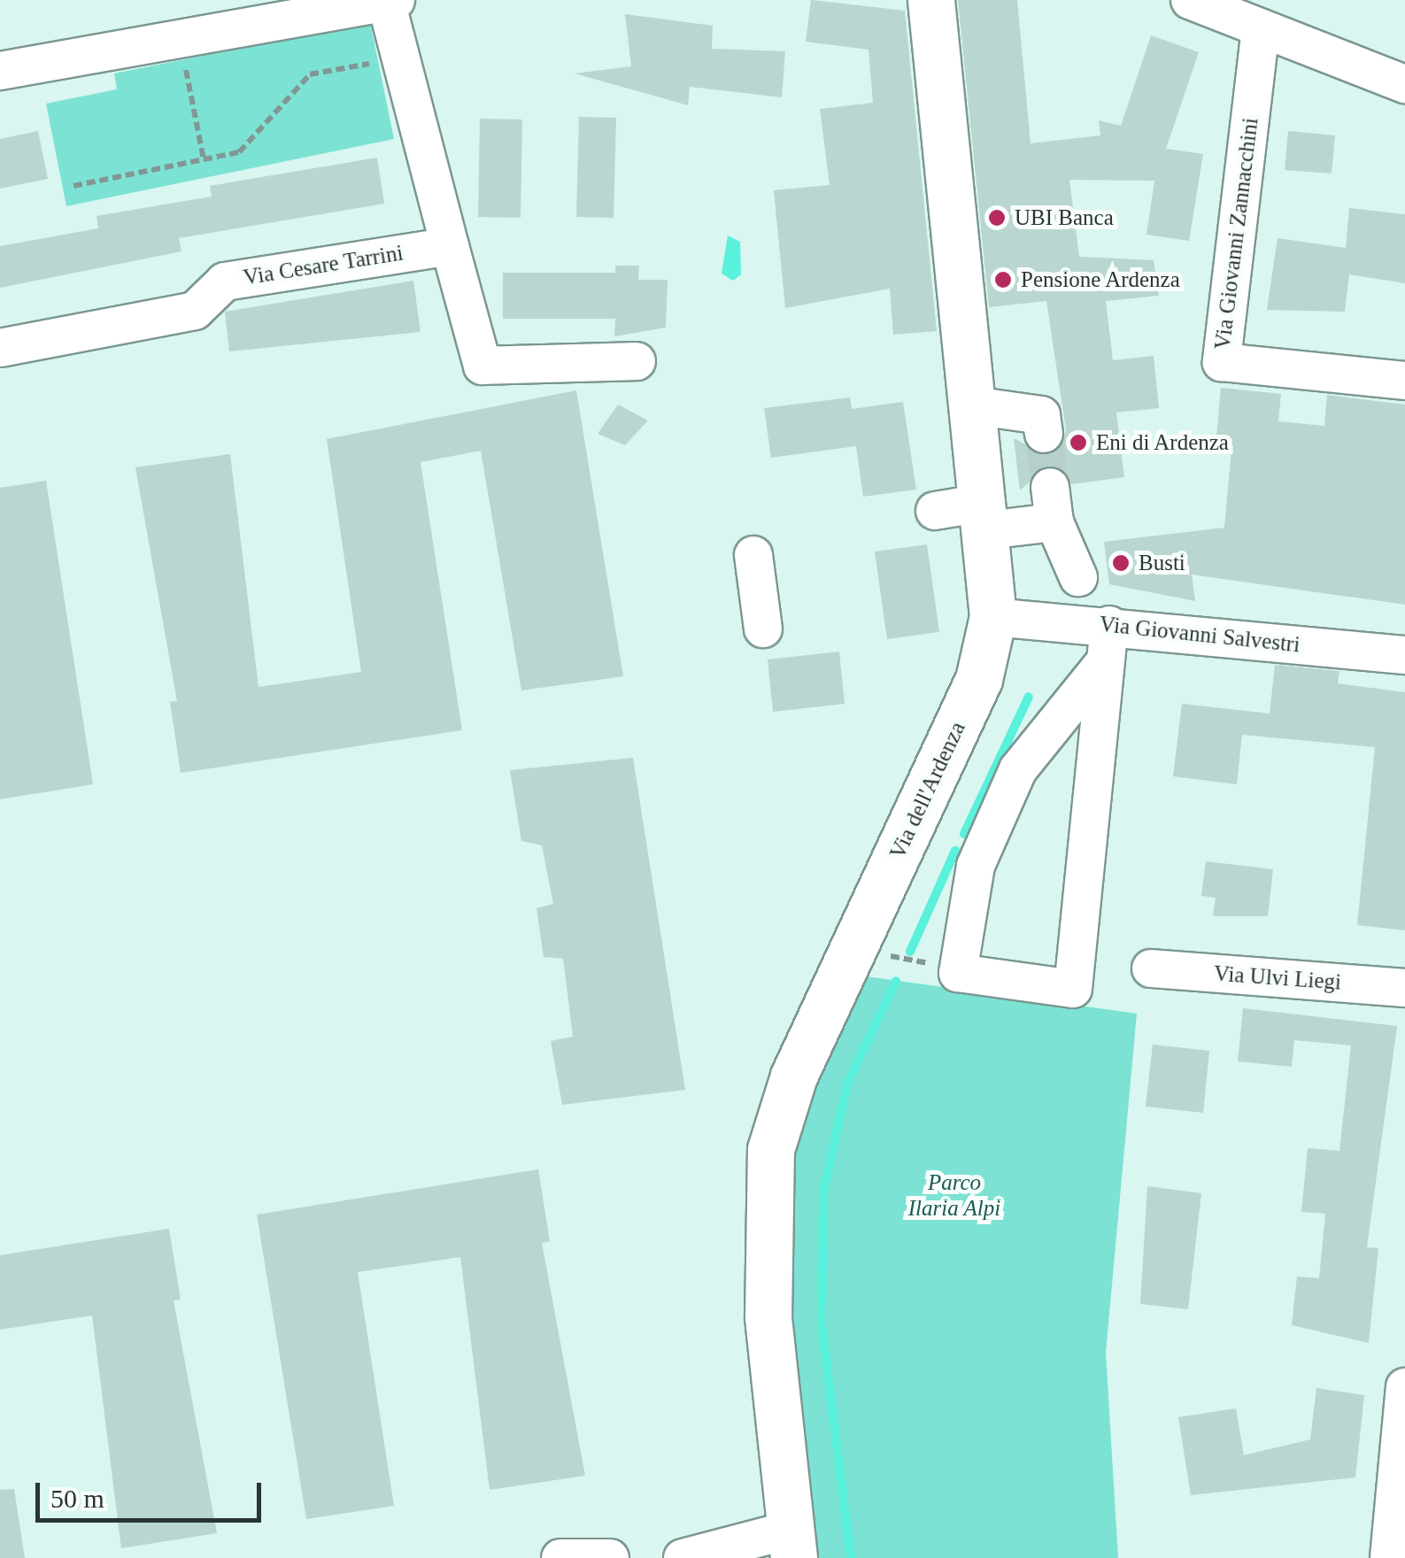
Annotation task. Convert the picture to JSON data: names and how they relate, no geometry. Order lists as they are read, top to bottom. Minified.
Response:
{"streets":{"main road":["Via dell'Ardenza"],"street":["Via Giovanni Zannacchini","Via Cesare Tarrini","Via Giovanni Salvestri","Via Ulvi Liegi"]},"crossings":[["Via Giovanni Salvestri","Via dell'Ardenza"]],"parks":["Parco Ilaria Alpi"],"places":["UBI Banca","Pensione Ardenza","Eni di Ardenza","Busti"],"scale_bar":"50 m"}
